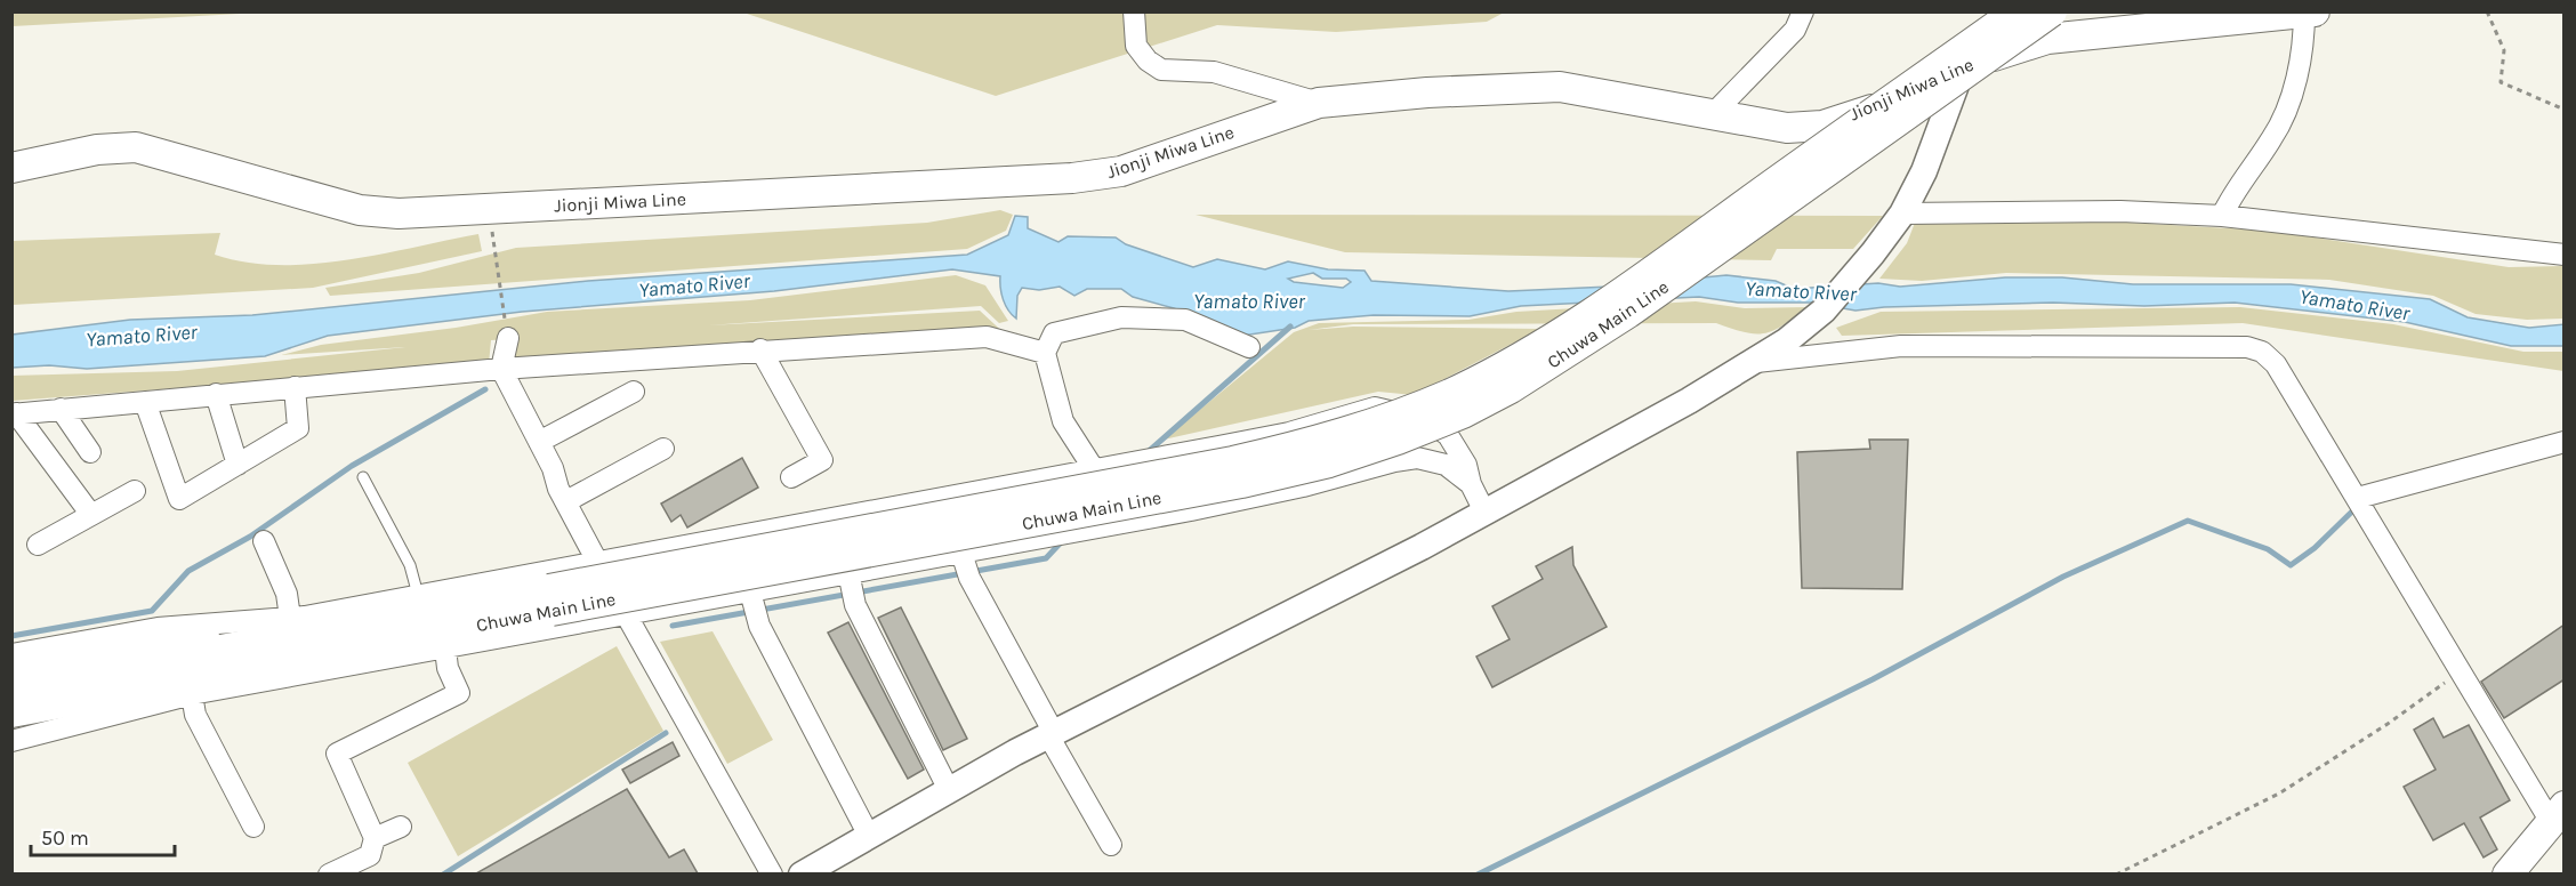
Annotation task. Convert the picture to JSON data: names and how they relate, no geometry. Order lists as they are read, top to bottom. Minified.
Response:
{"streets":{"main road":["Jionji Miwa Line","Chuwa Main Line"]},"water":["Yamato River"],"scale_bar":"50 m"}
